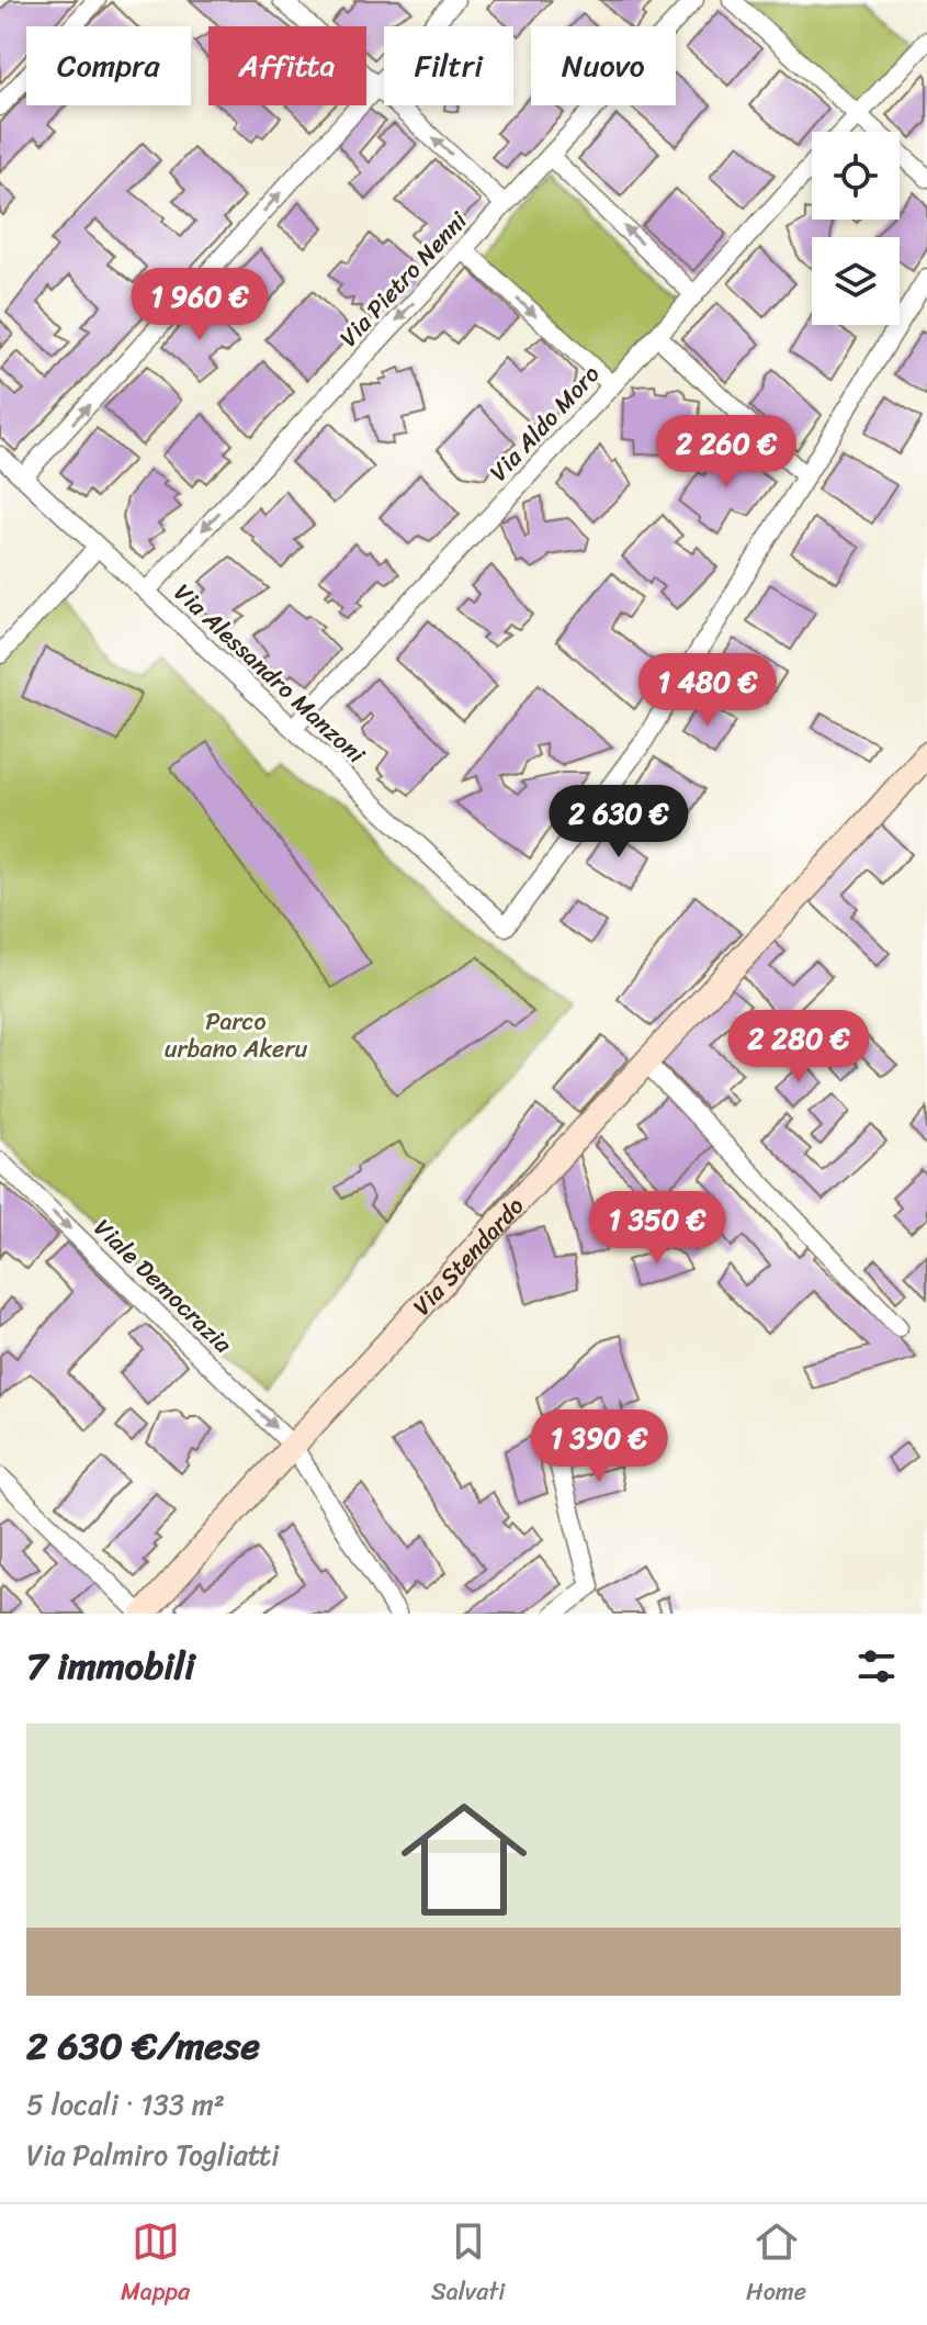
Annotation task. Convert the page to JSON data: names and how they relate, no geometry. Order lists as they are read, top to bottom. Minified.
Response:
{"streets":{"street":["Via Pietro Nenni","Via Aldo Moro","Via Alessandro Manzoni","Via Stendardo","Viale Democrazia"]},"crossings":[["Via Pietro Nenni","Via Alessandro Manzoni"],["Via Aldo Moro","Via Alessandro Manzoni"],["Via Stendardo","Viale Democrazia"]],"one_way":["Via Pietro Nenni","Viale Democrazia"],"parks":["Parco urbano Akeru"],"page":{"chip":["Compra","Affitta","Filtri","Nuovo"],"price":["1 960 €","2 260 €","1 480 €","2 630 €","2 280 €","1 350 €","1 390 €"],"heading":"7 immobili","list":[{"name":"2 630 €/mese","note":"5 locali · 133 m² · Via Palmiro Togliatti"}],"tabs":["Mappa","Salvati","Home"]}}
